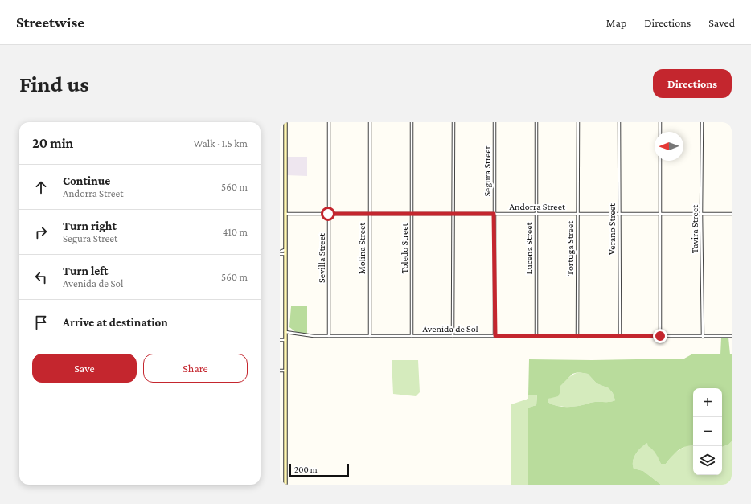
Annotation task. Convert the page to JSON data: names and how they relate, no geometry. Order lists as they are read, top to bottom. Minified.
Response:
{"streets":{"street":["Segura Street","Andorra Street","Verano Street","Tavira Street","Molina Street","Toledo Street","Lucena Street","Tortuga Street","Sevilla Street","Avenida de Sol"]},"crossings":[["Segura Street","Andorra Street"],["Segura Street","Avenida de Sol"],["Andorra Street","Verano Street"],["Andorra Street","Tavira Street"],["Andorra Street","Molina Street"],["Andorra Street","Toledo Street"],["Andorra Street","Lucena Street"],["Andorra Street","Tortuga Street"],["Andorra Street","Sevilla Street"],["Verano Street","Avenida de Sol"],["Tavira Street","Avenida de Sol"],["Molina Street","Avenida de Sol"],["Toledo Street","Avenida de Sol"],["Lucena Street","Avenida de Sol"],["Tortuga Street","Avenida de Sol"],["Sevilla Street","Avenida de Sol"]],"scale_bar":"200 m","north":"left","page":{"header":"Streetwise","nav":["Map","Directions","Saved"],"buttons":["Directions",["Save","Share"]],"title":"Find us","heading":["20 min","Walk · 1.5 km"],"list":[["Continue","Andorra Street","560 m"],["Turn right","Segura Street","410 m"],["Turn left","Avenida de Sol","560 m"],"Arrive at destination"],"map_buttons":["+","−"],"scale":"200 m"}}
